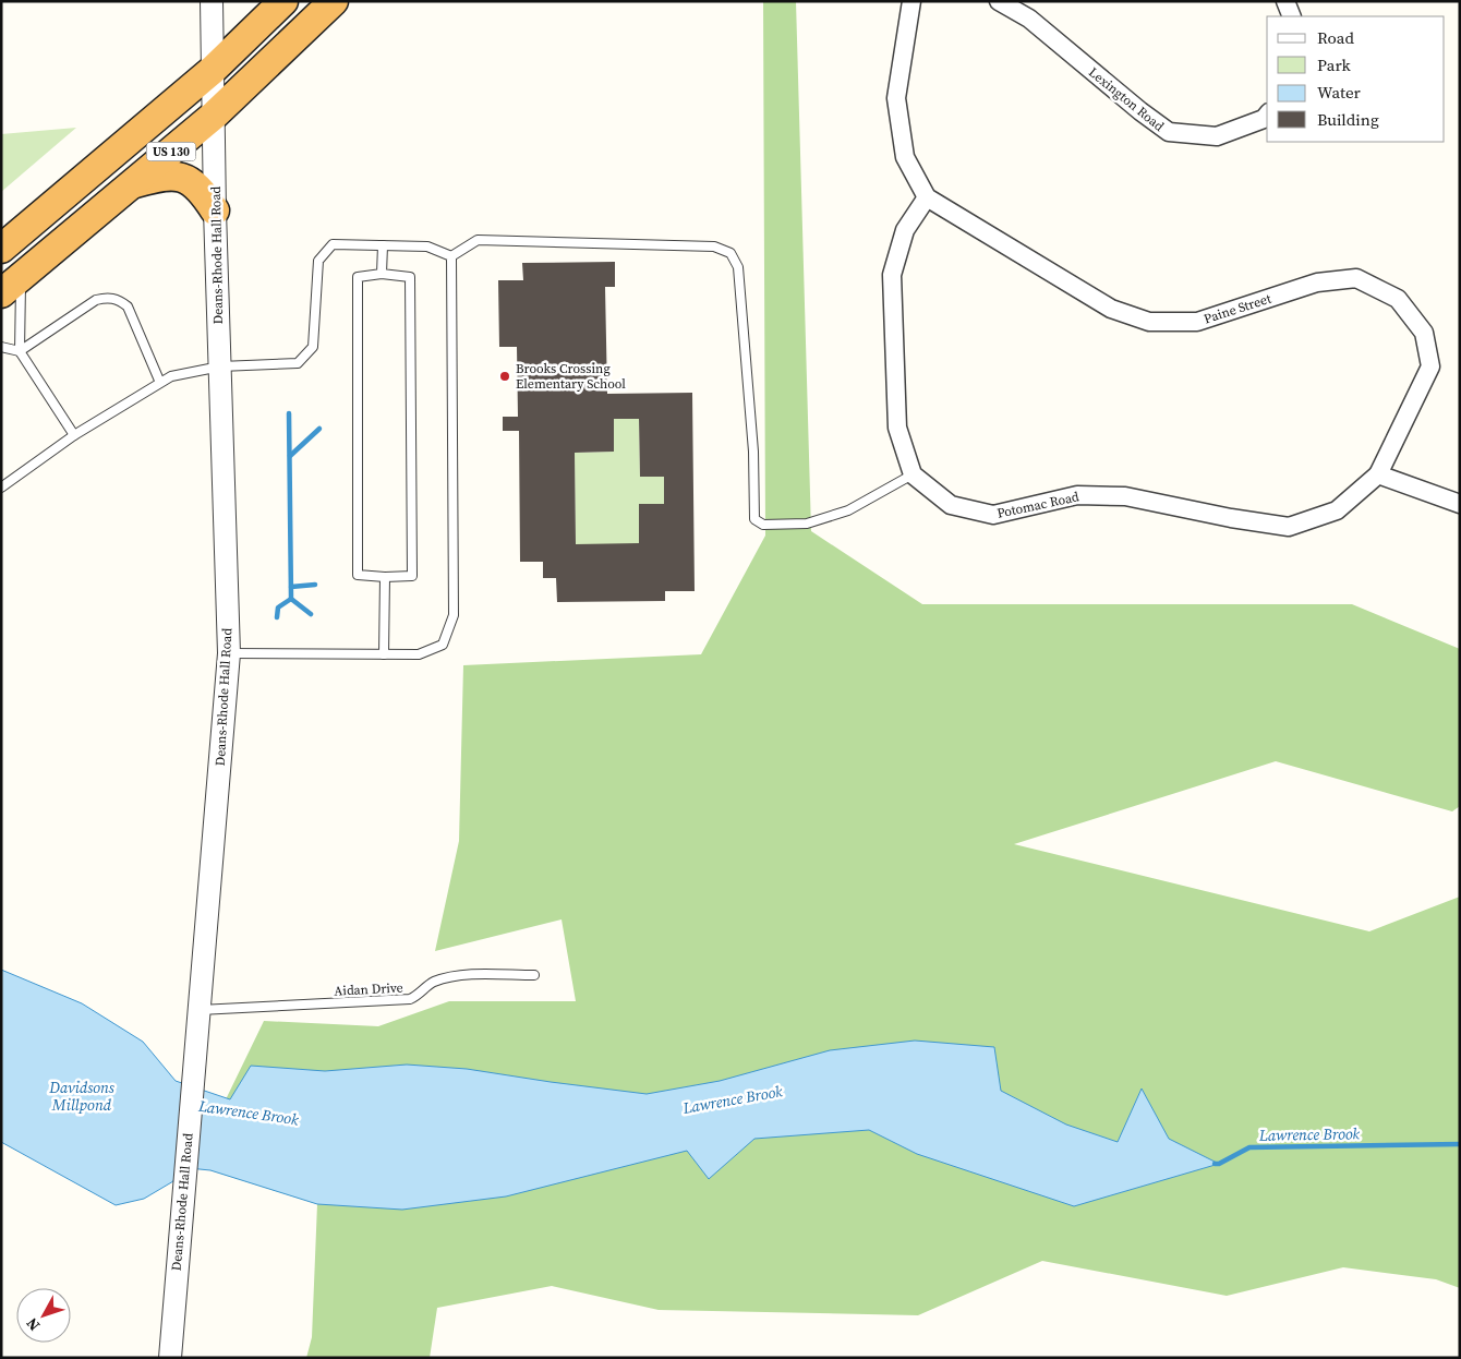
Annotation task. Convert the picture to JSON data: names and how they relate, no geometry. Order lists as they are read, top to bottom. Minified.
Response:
{"streets":{"highway":["US 130"],"street":["Lexington Road","Deans-Rhode Hall Road","Paine Street","Potomac Road"],"lane":["Aidan Drive"]},"crossings":[["US 130","Deans-Rhode Hall Road"],["Deans-Rhode Hall Road","Aidan Drive"],["Paine Street","Potomac Road"]],"water":["Davidsons Millpond","Lawrence Brook"],"places":["Brooks Crossing Elementary School"],"legend":["Road","Park","Water","Building"],"north":"bottom left"}
